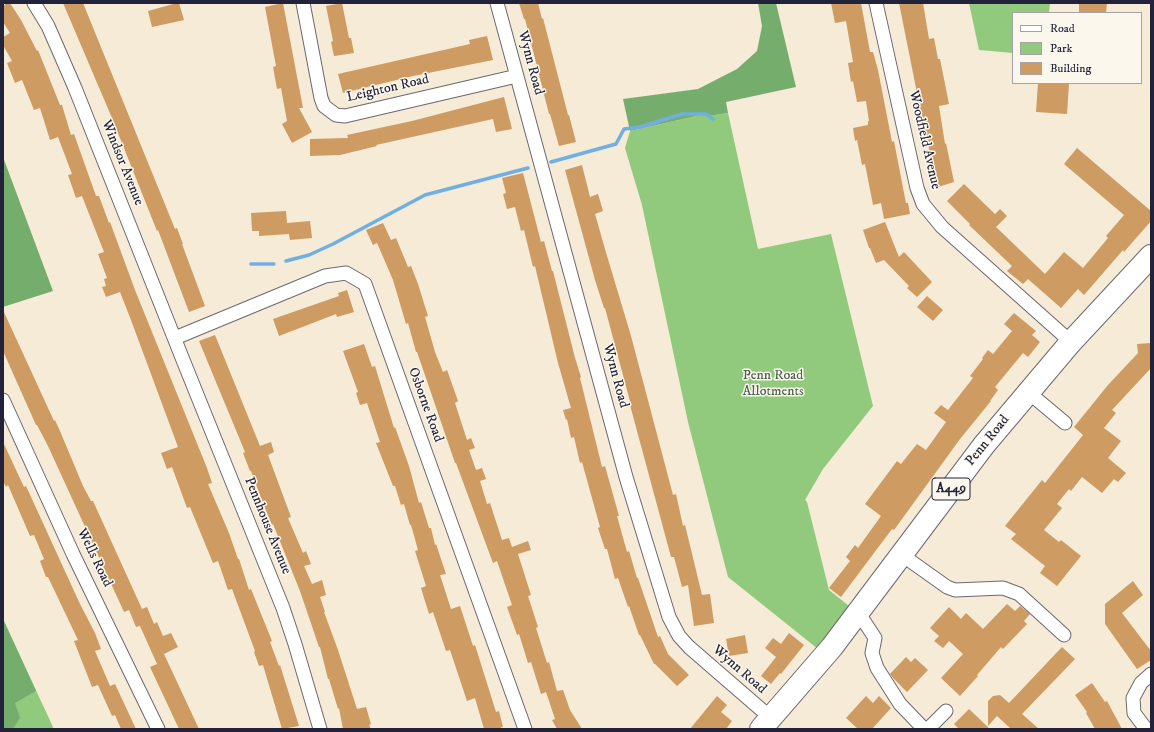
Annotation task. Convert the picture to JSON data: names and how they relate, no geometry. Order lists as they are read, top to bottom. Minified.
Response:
{"streets":{"highway":["Penn Road","A449"],"street":["Wynn Road","Leighton Road","Woodfield Avenue","Windsor Avenue","Osborne Road","Pennhouse Avenue","Wells Road"]},"crossings":[["Wynn Road","Leighton Road"],["Wynn Road","Penn Road"],["Woodfield Avenue","Penn Road"],["Windsor Avenue","Osborne Road"],["Windsor Avenue","Pennhouse Avenue"],["Osborne Road","Pennhouse Avenue"]],"parks":["Penn Road Allotments"],"legend":["Road","Park","Building"]}
